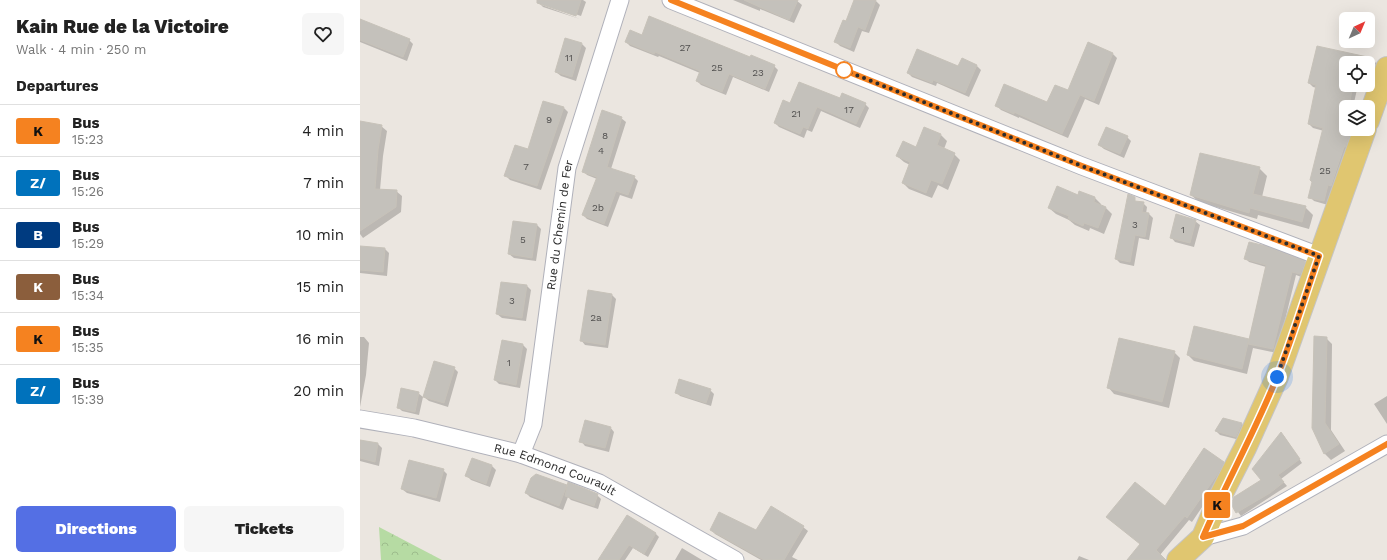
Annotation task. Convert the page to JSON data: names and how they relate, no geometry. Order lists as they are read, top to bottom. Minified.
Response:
{"streets":{"street":["Rue du Chemin de Fer","Rue Edmond Courault"]},"crossings":[["Rue du Chemin de Fer","Rue Edmond Courault"]],"lines":["bus line K"],"house_numbers":["27","11","25","23","17","21","9","8","4","7","25","2b","3","1","5","3","2a","1"],"north":"top right","page":{"heading":[["Kain Rue de la Victoire","Walk · 4 min · 250 m"],"Departures"],"on_map":"K","list":[{"mark":"K","name":"Bus","note":"15:23","value":"4 min"},{"mark":"Z/","name":"Bus","note":"15:26","value":"7 min"},{"mark":"B","name":"Bus","note":"15:29","value":"10 min"},{"mark":"K","name":"Bus","note":"15:34","value":"15 min"},{"mark":"K","name":"Bus","note":"15:35","value":"16 min"},{"mark":"Z/","name":"Bus","note":"15:39","value":"20 min"}],"buttons":["Directions","Tickets"]}}
